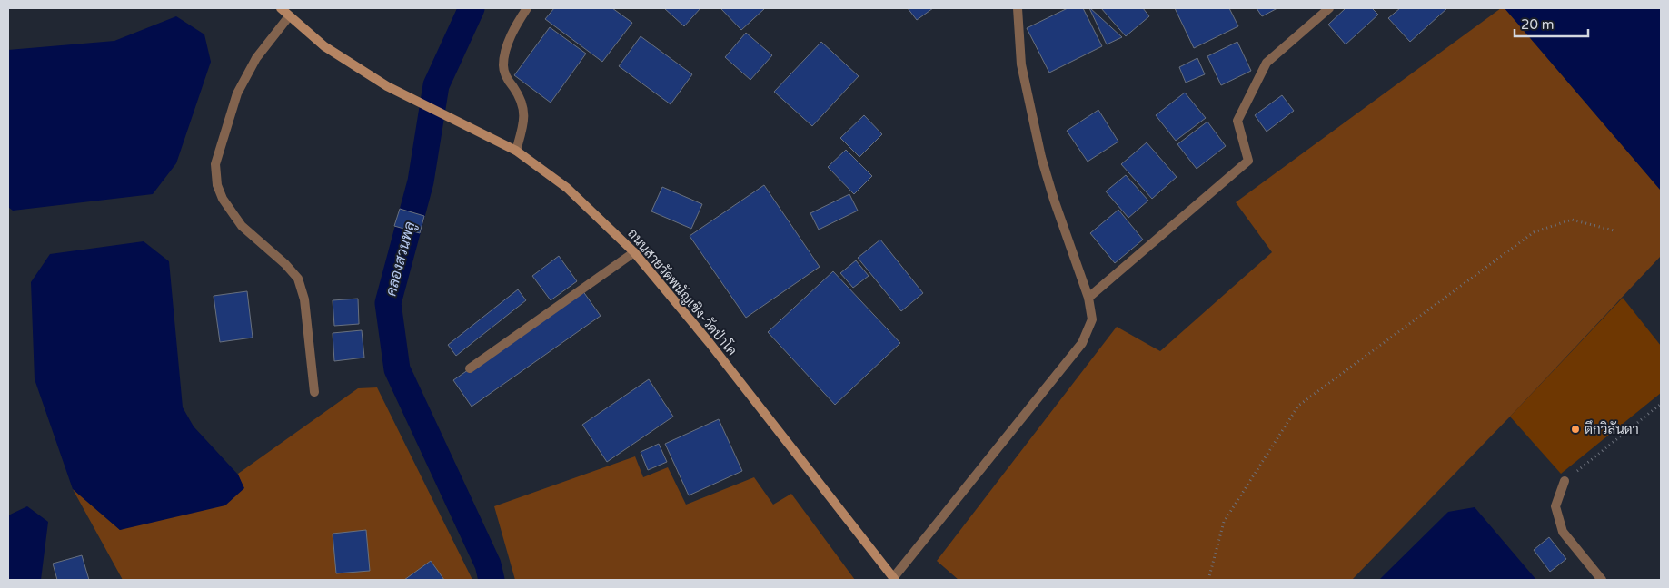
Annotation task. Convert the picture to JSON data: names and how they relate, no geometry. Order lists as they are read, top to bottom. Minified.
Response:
{"streets":{"main road":["ถนนสายวัดพนัญเชิง-วัดป่าโค"]},"water":["คลองสวนพลู"],"places":["ตึกวิลันดา"],"scale_bar":"20 m"}
